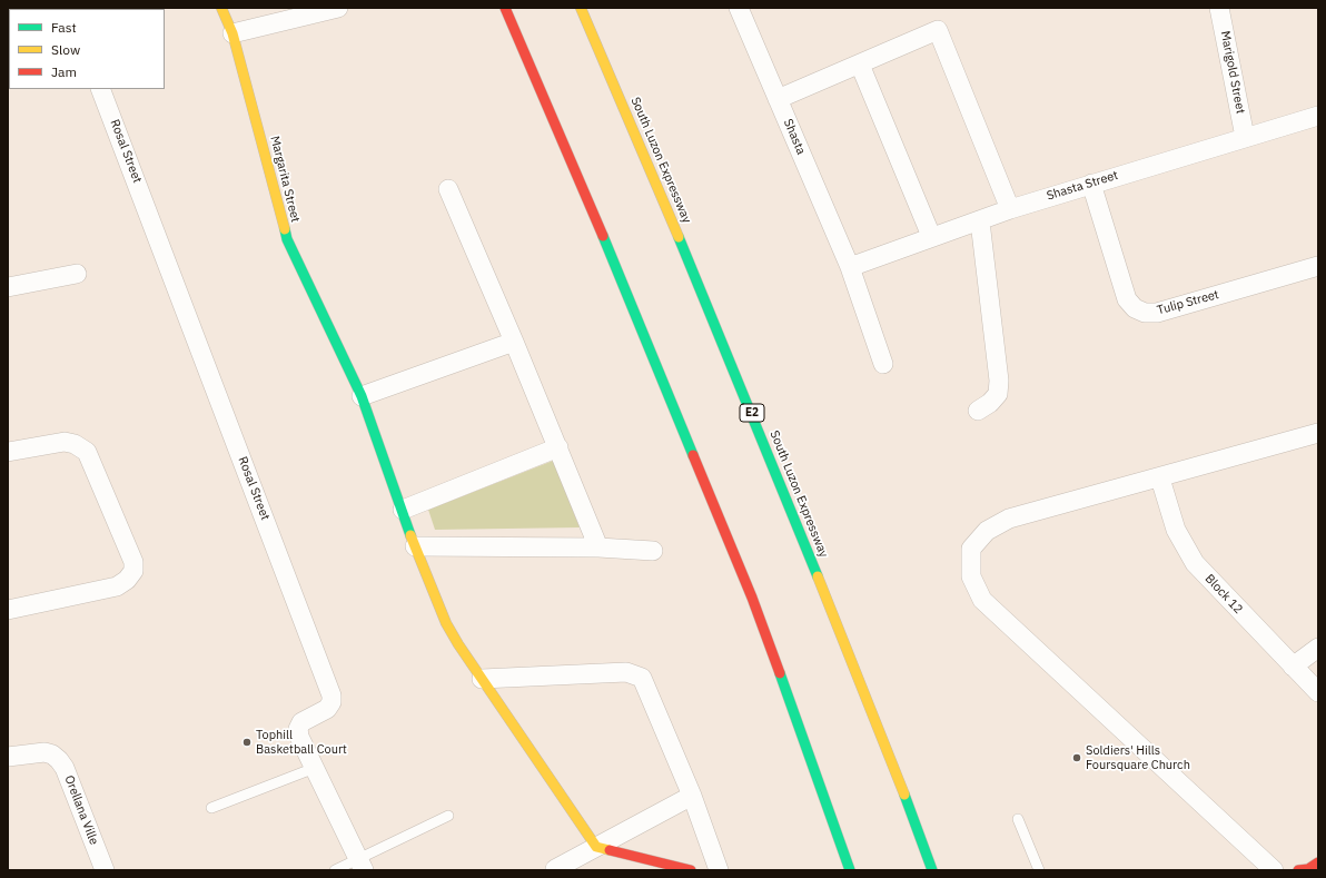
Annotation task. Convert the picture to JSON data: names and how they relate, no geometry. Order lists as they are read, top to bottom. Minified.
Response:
{"streets":{"main road":["South Luzon Expressway","Margarita Street","E2"],"street":["Marigold Street","Shasta","Rosal Street","Shasta Street","Tulip Street","Block 12","Orellana Ville"]},"crossings":[["Marigold Street","Shasta Street"],["Shasta","Shasta Street"],["Shasta Street","Tulip Street"]],"places":["Tophill Basketball Court","Soldiers' Hills Foursquare Church"],"legend":["Fast","Slow","Jam"]}
